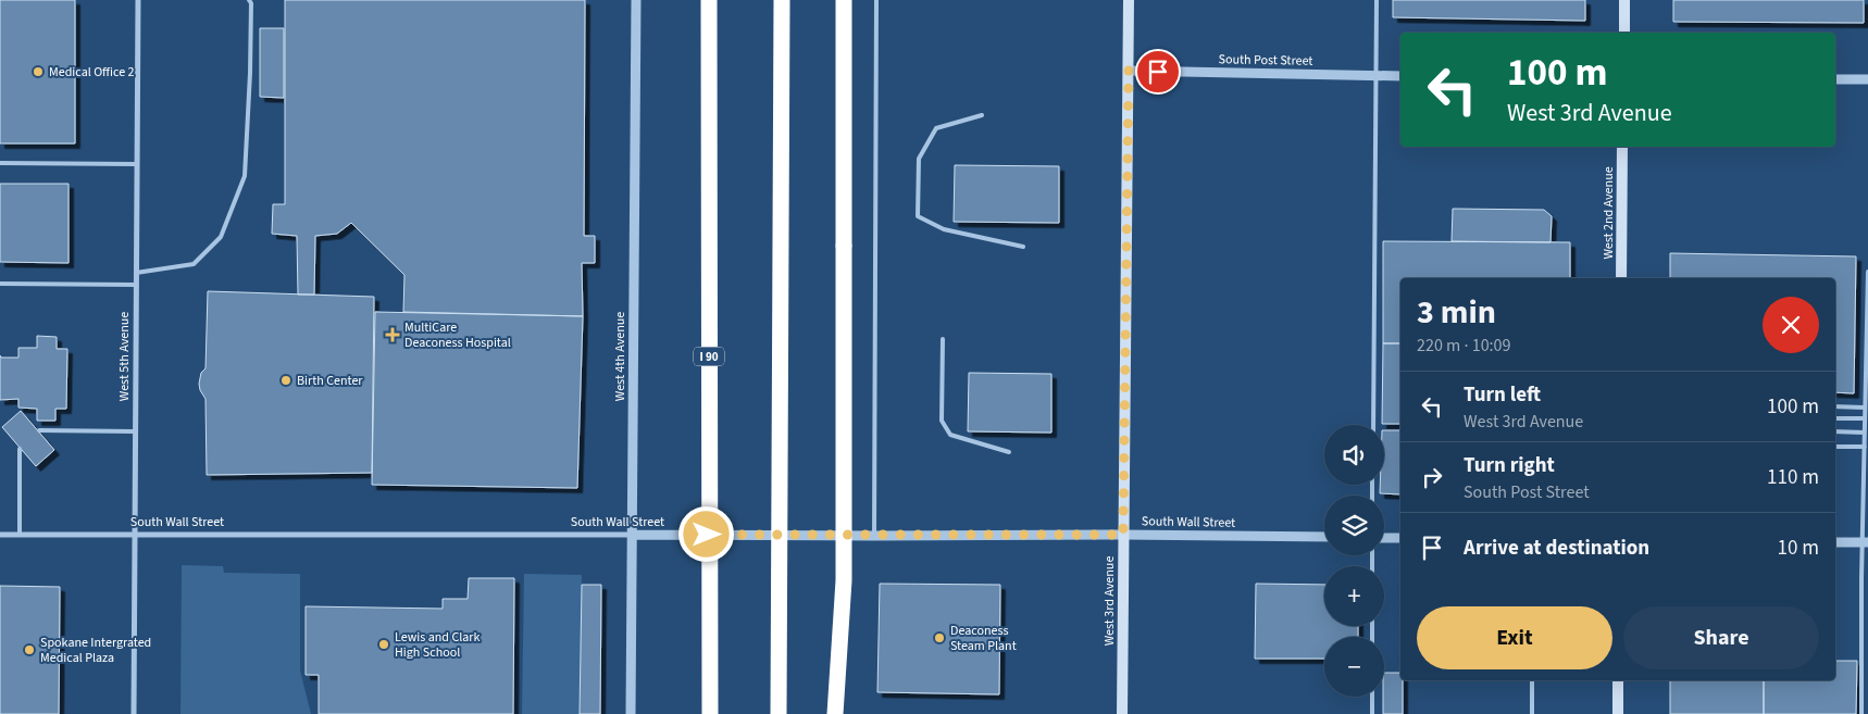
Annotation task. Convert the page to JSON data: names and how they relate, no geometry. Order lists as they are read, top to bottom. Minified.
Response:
{"streets":{"highway":["I 90"],"main road":["West 2nd Avenue","West 3rd Avenue"],"street":["South Post Street","West 5th Avenue","West 4th Avenue","South Wall Street"]},"crossings":[["South Post Street","West 3rd Avenue"],["West 5th Avenue","South Wall Street"],["West 4th Avenue","South Wall Street"],["South Wall Street","West 3rd Avenue"]],"places":{"other":["Medical Office 2","Birth Center","Deaconess Steam Plant","Lewis and Clark High School","Spokane Intergrated Medical Plaza"],"health":["MultiCare Deaconess Hospital"]},"page":{"turn":["100 m","West 3rd Avenue"],"heading":["3 min","220 m · 10:09"],"list":[{"name":"Turn left","note":"West 3rd Avenue","value":"100 m"},{"name":"Turn right","note":"South Post Street","value":"110 m"},{"name":"Arrive at destination","value":"10 m"}],"map_buttons":["+","−"],"buttons":["Exit","Share"]}}
